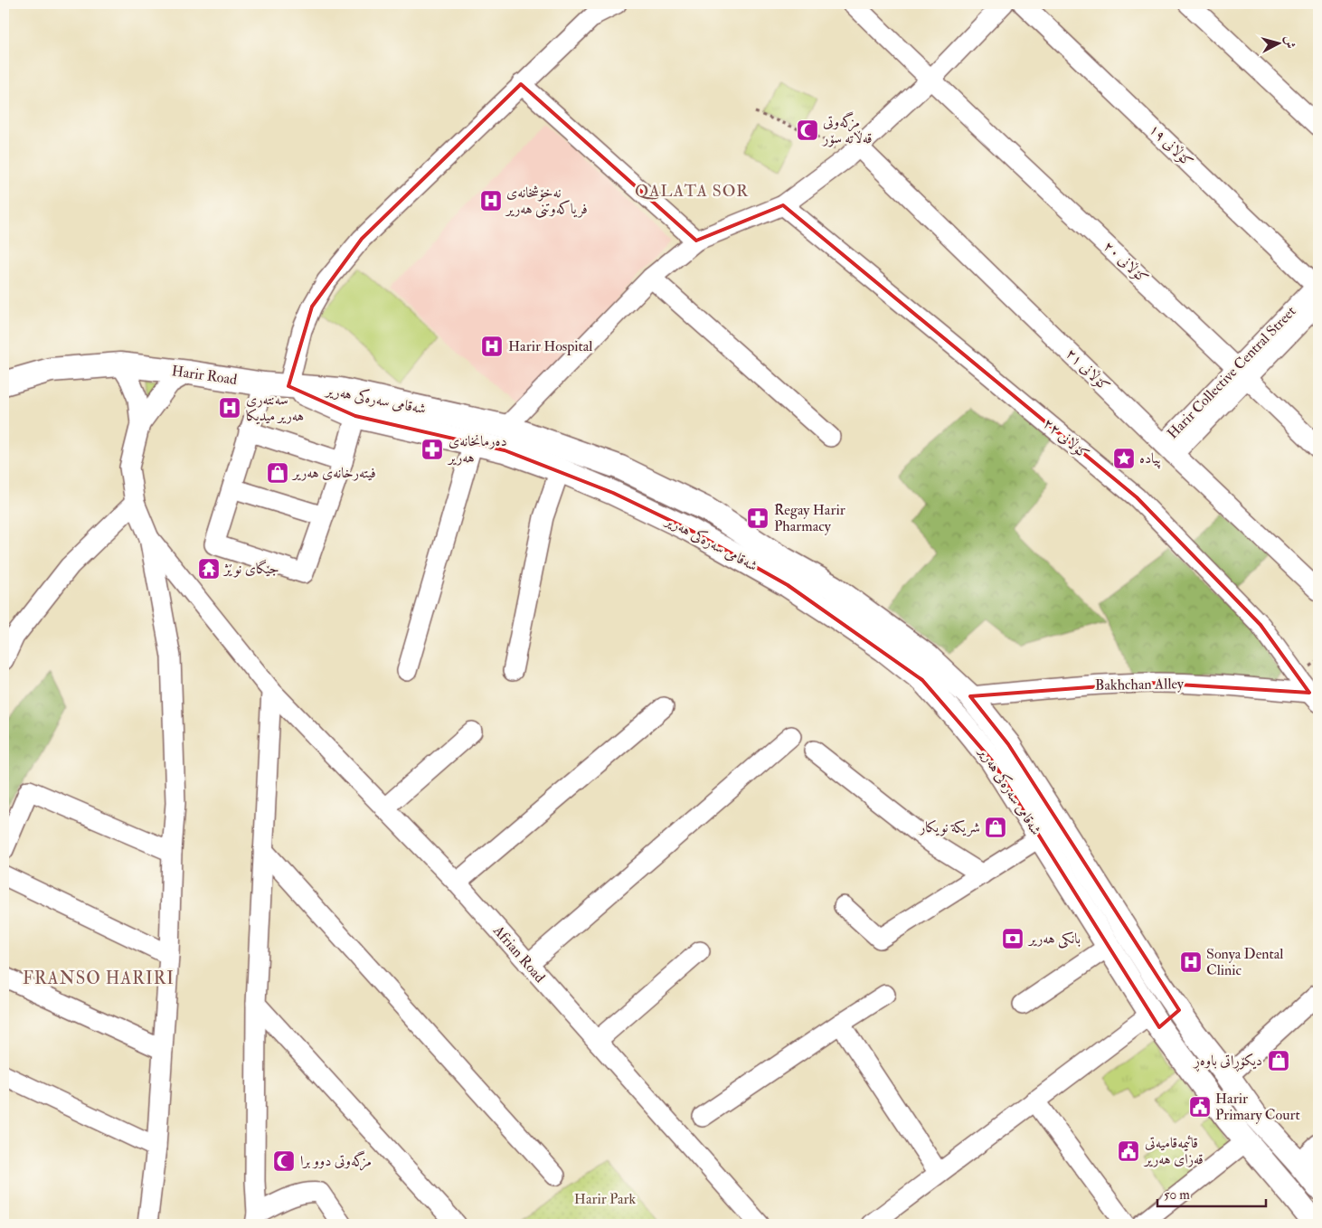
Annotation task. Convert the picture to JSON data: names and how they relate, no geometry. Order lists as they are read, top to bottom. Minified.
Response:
{"streets":{"main road":["Harir Road","شەقامی سەرەکی هەریر"],"street":["کۆڵانی ١٩","کۆڵانی ٢٠","کۆڵانی ٢١","Harir Collective Central Street","کۆڵانی ٢٢","Bakhchan Alley","Afrian Road"]},"crossings":[["کۆڵانی ١٩","Harir Collective Central Street"],["کۆڵانی ٢٠","Harir Collective Central Street"],["کۆڵانی ٢١","Harir Collective Central Street"],["Harir Road","شەقامی سەرەکی هەریر"],["شەقامی سەرەکی هەریر","Bakhchan Alley"],["کۆڵانی ٢٢","Bakhchan Alley"]],"districts":["QALATA SOR","FRANSO HARIRI"],"parks":["Harir Park"],"places":{"mosque":["مزگەوتی قەڵاتە سۆر","مزگەوتی دوو برا"],"hospital":["نەخۆشخانەی فریاکەوتنی هەریر","‌Harir Hospital","سەنتەری هەریر میدیکا","Sonya Dental Clinic"],"pharmacy":["دەرمانخانەی هەریر","Regay Harir Pharmacy"],"place":["پیادە"],"shop":["فیتەرخانەی هەریر","شريكة نويكار","دیکۆڕاتی باوەڕ"],"temple":["جێگای نوێژ"],"bank":["بانکی هەریر"],"public building":["Harir Primary Court","قائیمەقامیەتی قەزای هەریر"]},"scale_bar":"50 m","north":"right"}
